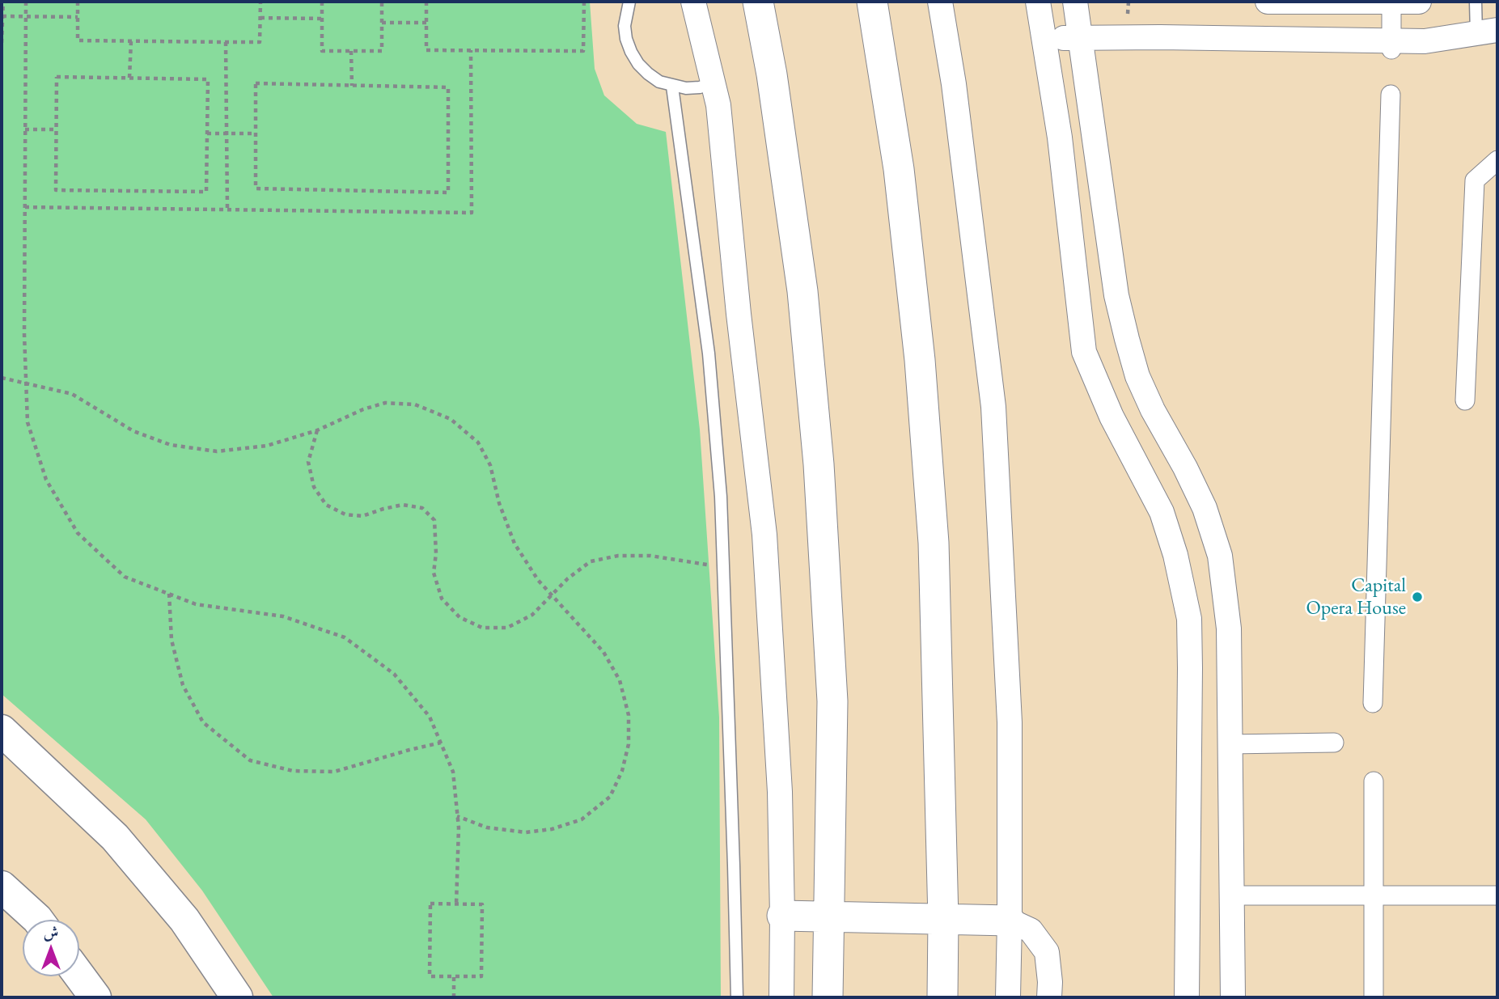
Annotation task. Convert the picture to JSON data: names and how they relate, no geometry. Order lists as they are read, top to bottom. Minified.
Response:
{"places":["Capital Opera House"],"north":"top"}
